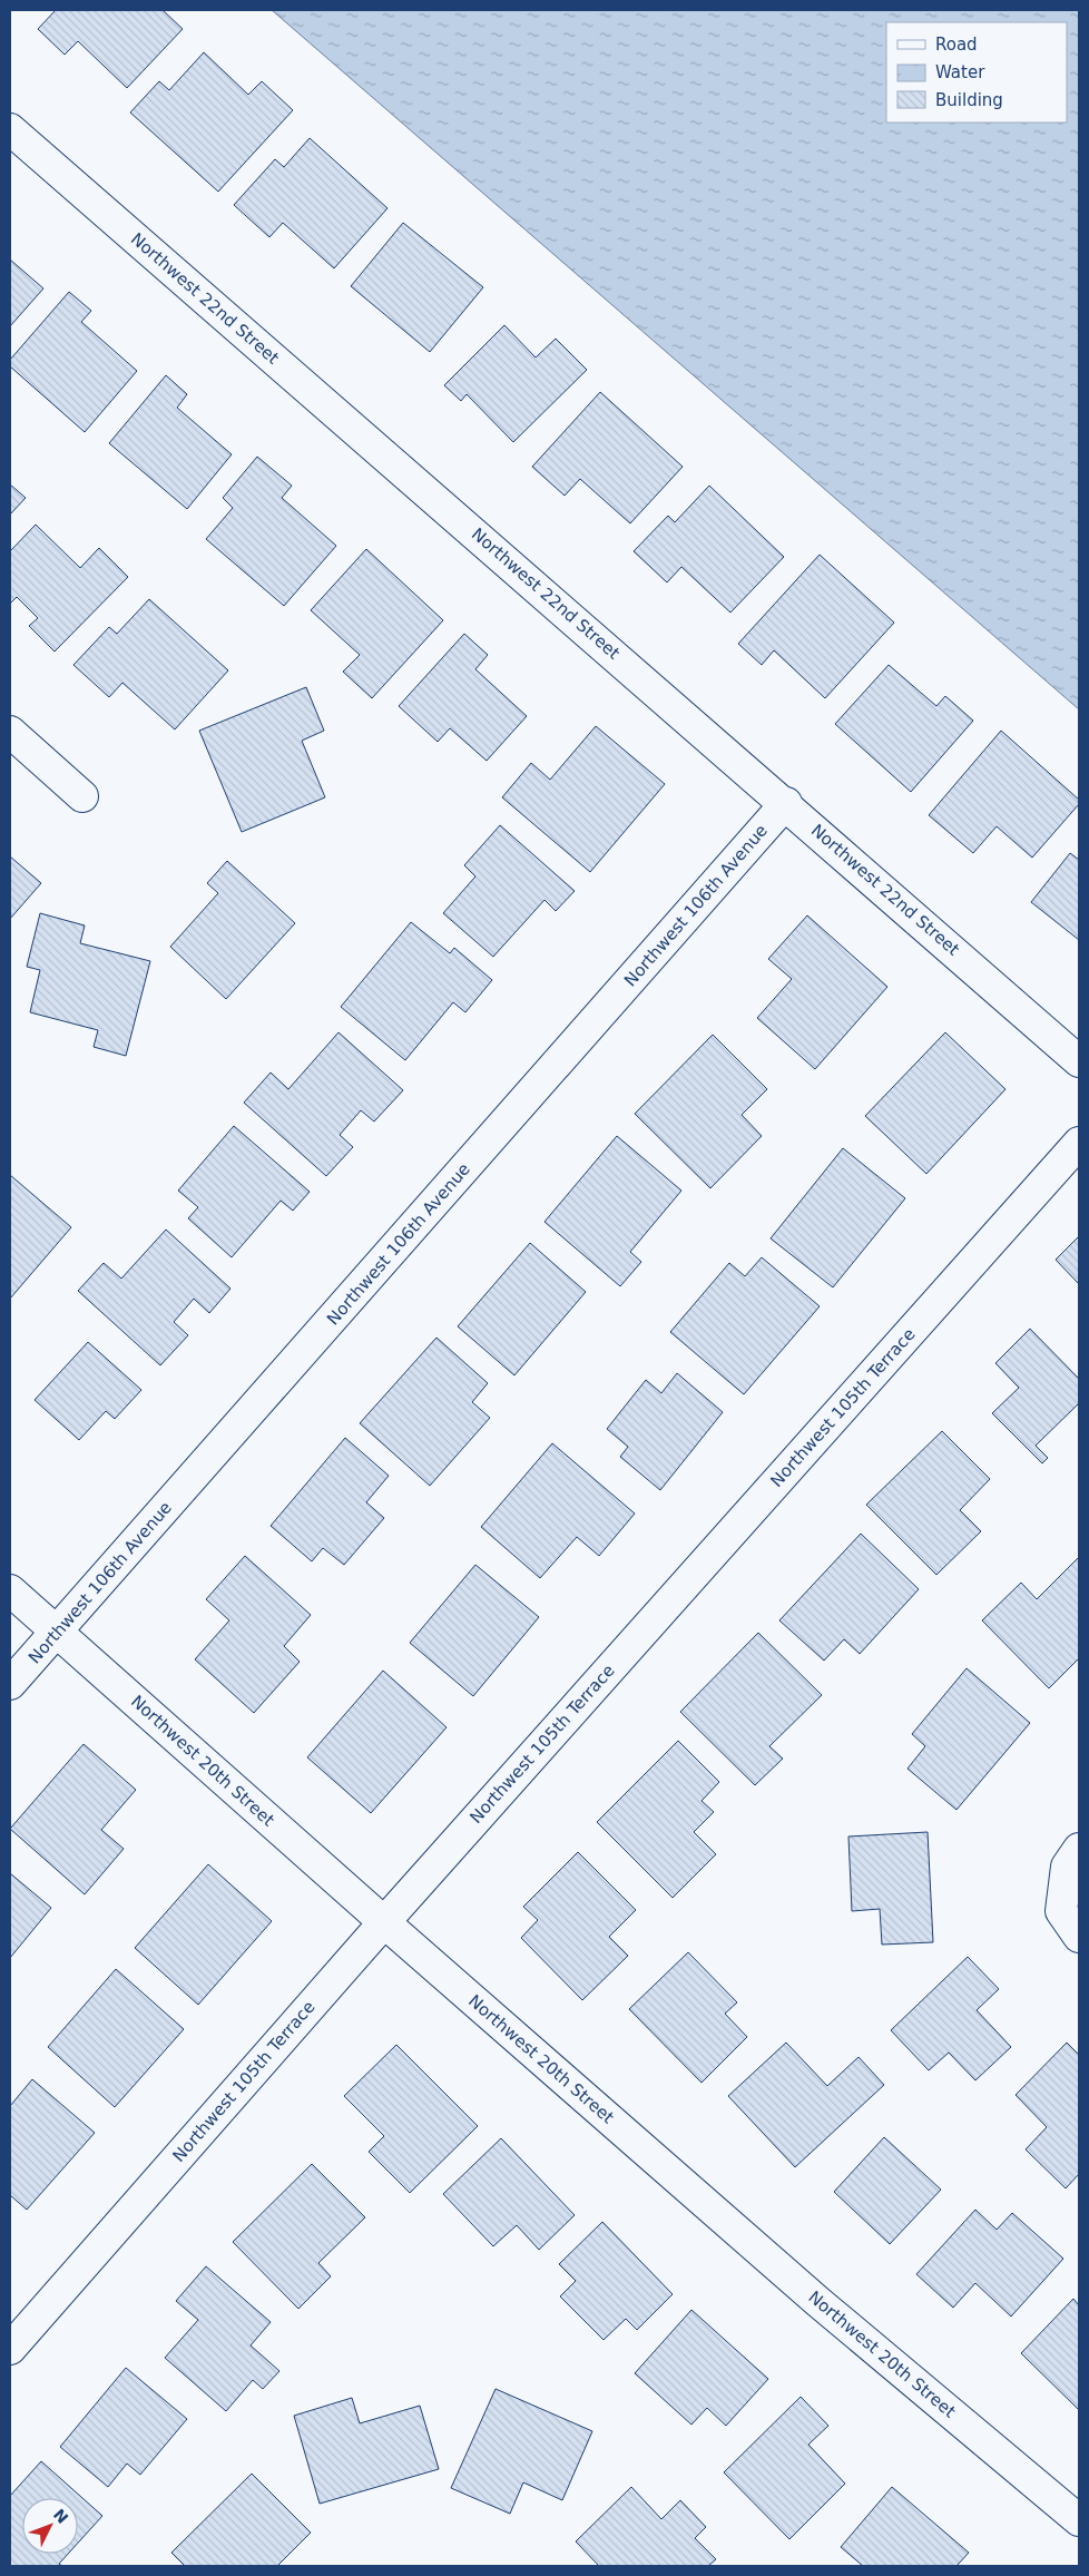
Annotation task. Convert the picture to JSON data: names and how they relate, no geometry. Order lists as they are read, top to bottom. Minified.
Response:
{"streets":{"street":["Northwest 22nd Street","Northwest 106th Avenue","Northwest 105th Terrace","Northwest 20th Street"]},"crossings":[["Northwest 22nd Street","Northwest 106th Avenue"],["Northwest 106th Avenue","Northwest 20th Street"],["Northwest 105th Terrace","Northwest 20th Street"]],"legend":["Road","Water","Building"],"north":"top right"}
